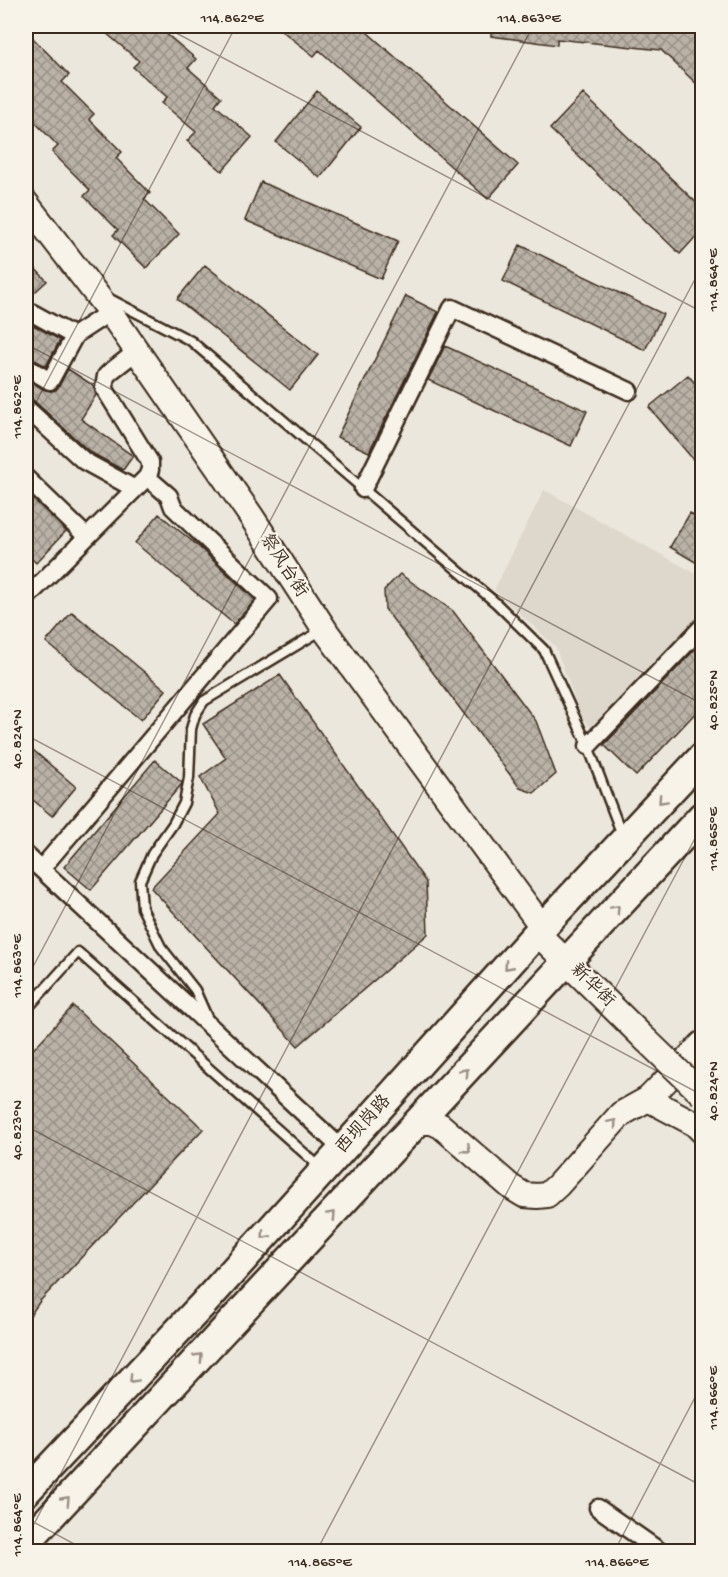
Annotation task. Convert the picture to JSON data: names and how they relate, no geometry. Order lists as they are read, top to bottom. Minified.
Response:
{"streets":{"main road":["祭风台街","新华街","西坝岗路"]},"crossings":[["祭风台街","新华街"],["祭风台街","西坝岗路"],["新华街","西坝岗路"]],"coordinates":["114.862°E","114.863°E","114.864°E","40.825°N","40.824°N","114.865°E","40.823°N","114.866°E"]}
